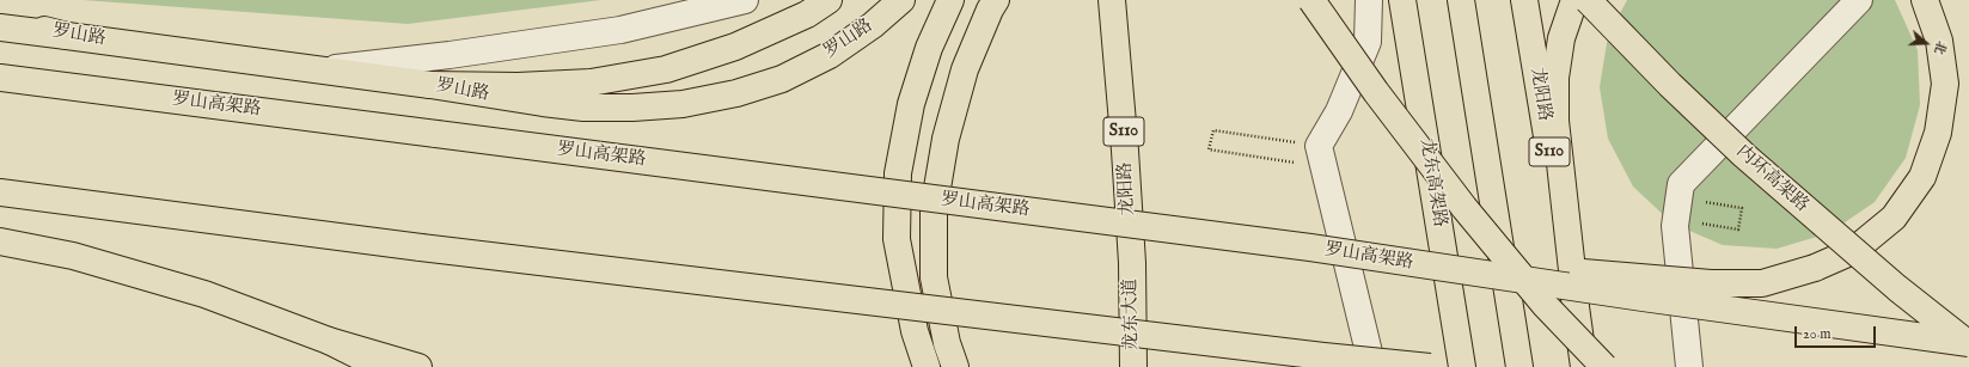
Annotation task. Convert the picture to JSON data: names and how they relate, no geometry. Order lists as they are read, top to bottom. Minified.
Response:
{"streets":{"main road":["罗山路","龙阳路","罗山高架路","S110","内环高架路","龙东高架路","龙东大道"]},"crossings":[["龙阳路","龙东大道"],["罗山高架路","内环高架路"]],"scale_bar":"20 m","north":"right"}
